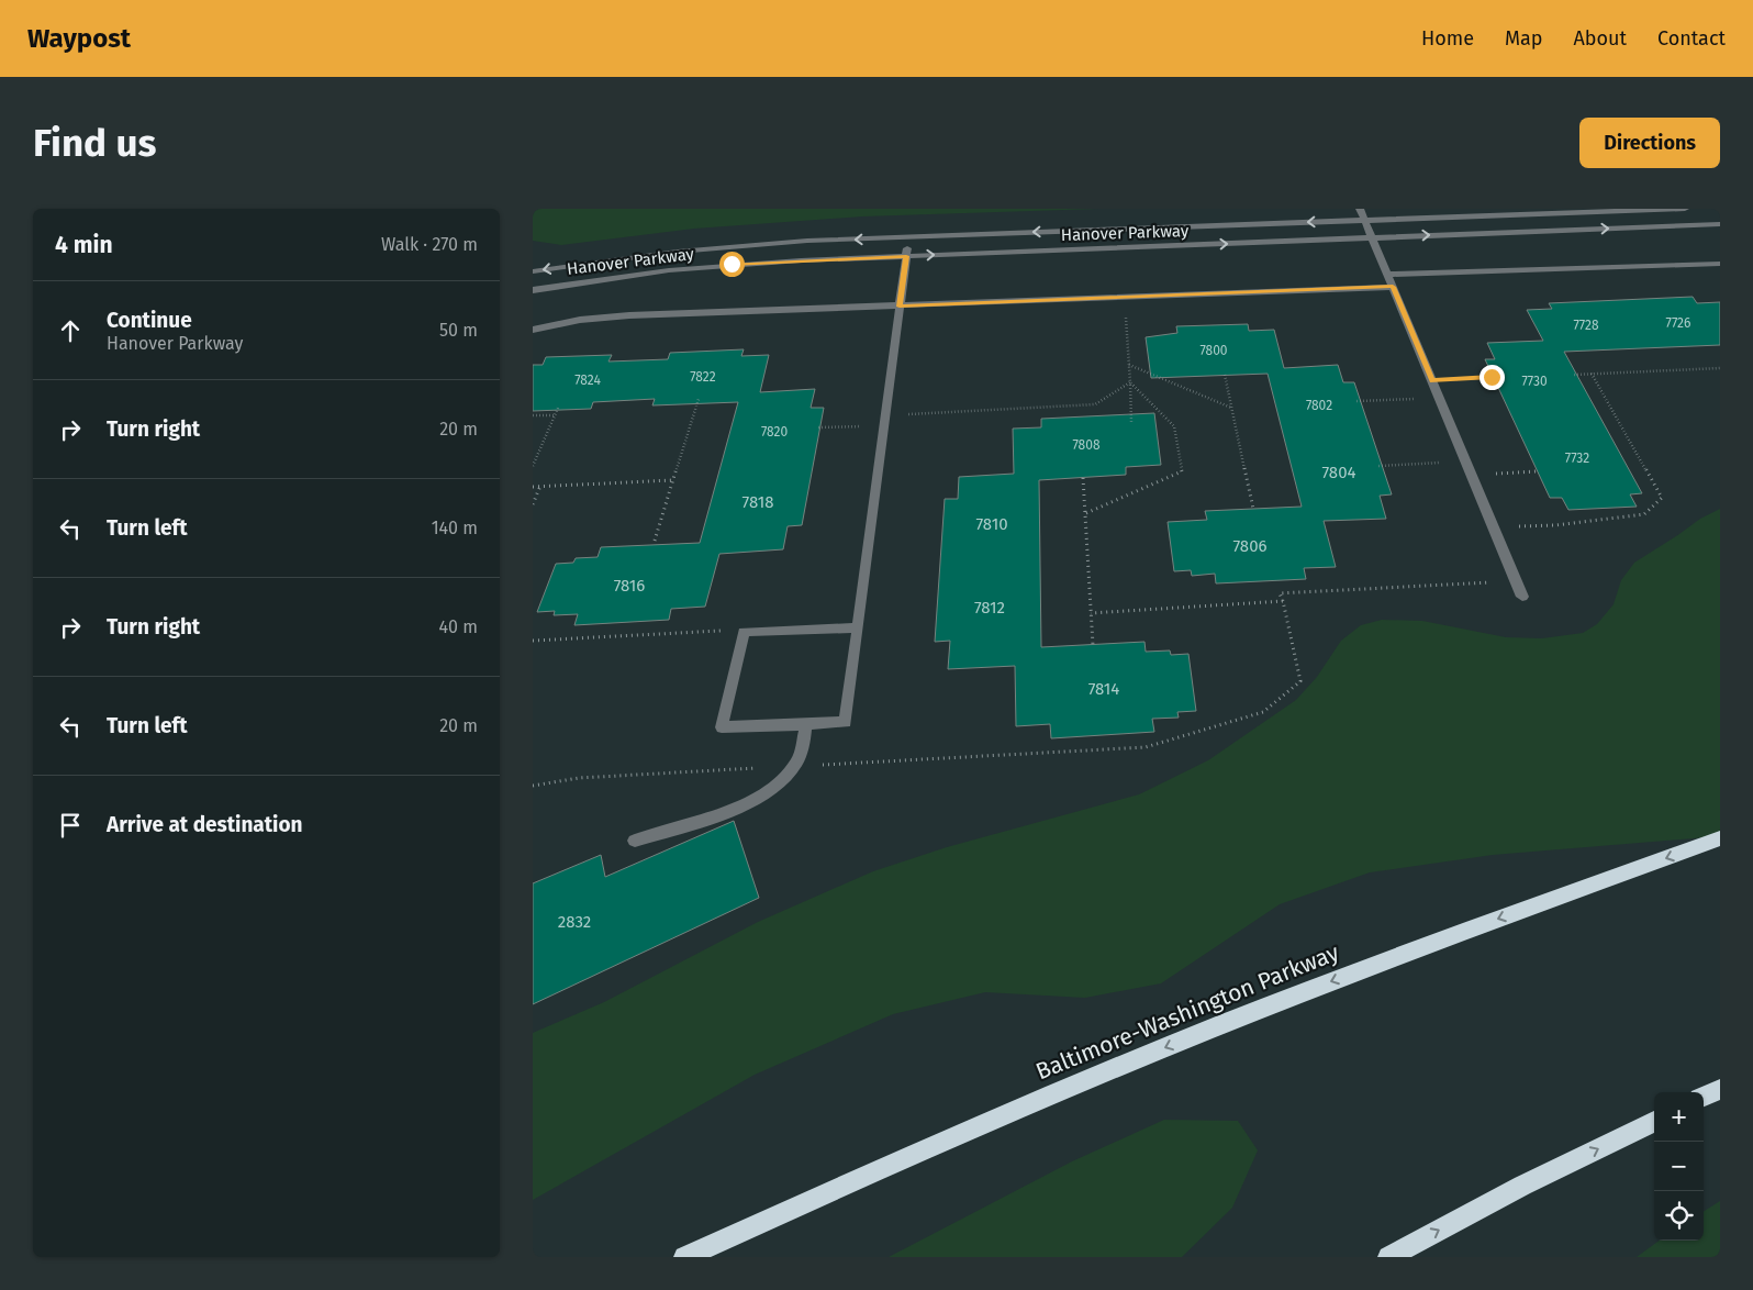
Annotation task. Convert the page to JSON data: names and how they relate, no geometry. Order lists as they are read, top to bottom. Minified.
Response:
{"streets":{"highway":["Baltimore-Washington Parkway"],"street":["Hanover Parkway"]},"one_way":["Baltimore-Washington Parkway"],"house_numbers":["7726","7728","7800","7822","7824","7730","7802","7820","7808","7732","7804","7818","7810","7806","7816","7812","7814","2832"],"page":{"header":"Waypost","nav":["Home","Map","About","Contact"],"buttons":"Directions","title":"Find us","heading":["4 min","Walk · 270 m"],"list":[["Continue","Hanover Parkway","50 m"],["Turn right","20 m"],["Turn left","140 m"],["Turn right","40 m"],["Turn left","20 m"],"Arrive at destination"],"map_buttons":["+","−"]}}
